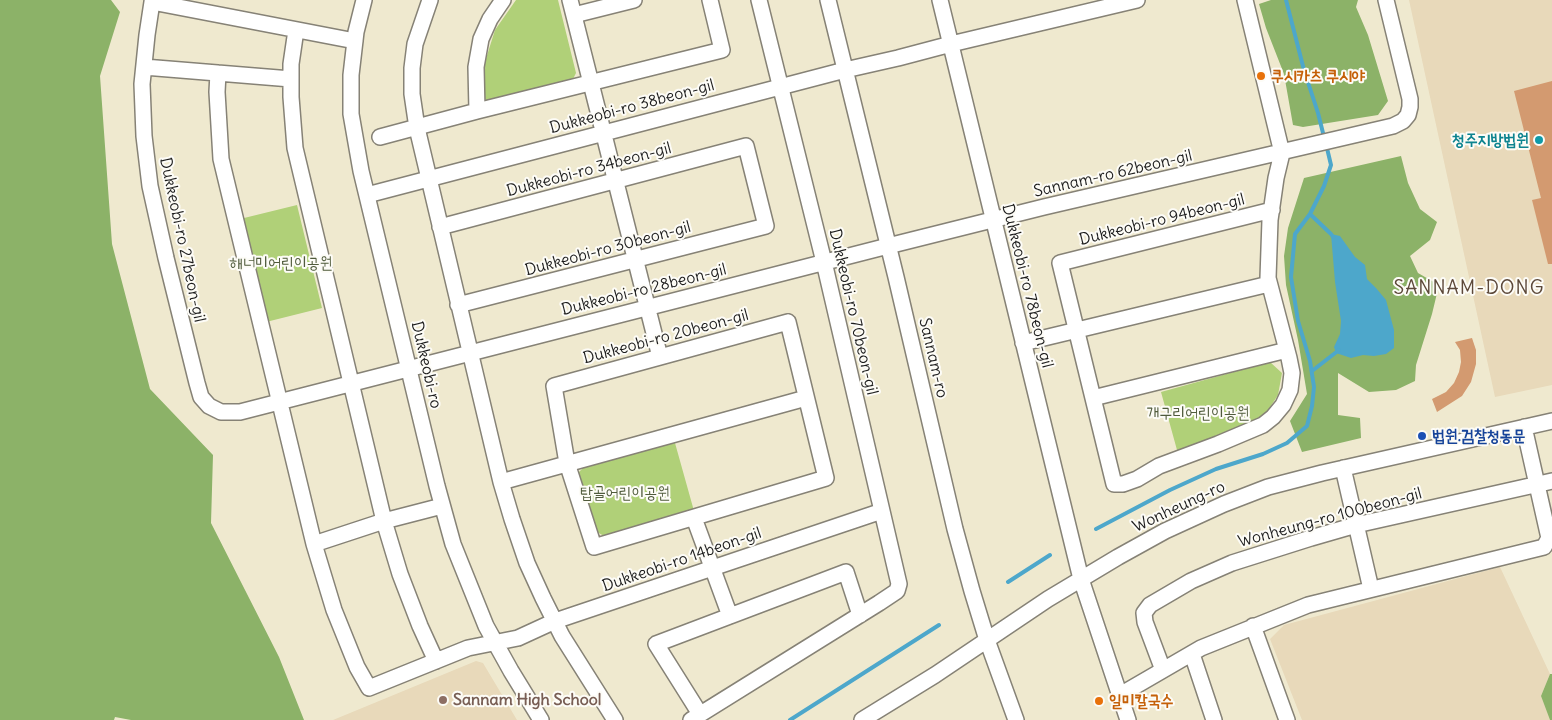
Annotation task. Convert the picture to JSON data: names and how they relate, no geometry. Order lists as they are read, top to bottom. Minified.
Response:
{"streets":{"street":["Dukkeobi-ro 38beon-gil","Dukkeobi-ro 34beon-gil","Sannam-ro 62beon-gil","Dukkeobi-ro 94beon-gil","Dukkeobi-ro 27beon-gil","Dukkeobi-ro 30beon-gil","Dukkeobi-ro 78beon-gil","Dukkeobi-ro 28beon-gil","Dukkeobi-ro 70beon-gil","Dukkeobi-ro 20beon-gil","Sannam-ro","Dukkeobi-ro","Wonheung-ro","Wonheung-ro 100beon-gil","Dukkeobi-ro 14beon-gil"]},"crossings":[["Dukkeobi-ro 38beon-gil","Dukkeobi-ro 78beon-gil"],["Dukkeobi-ro 38beon-gil","Dukkeobi-ro 70beon-gil"],["Dukkeobi-ro 38beon-gil","Sannam-ro"],["Dukkeobi-ro 38beon-gil","Dukkeobi-ro"],["Dukkeobi-ro 34beon-gil","Dukkeobi-ro 30beon-gil"],["Sannam-ro 62beon-gil","Dukkeobi-ro 78beon-gil"],["Sannam-ro 62beon-gil","Dukkeobi-ro 28beon-gil"],["Sannam-ro 62beon-gil","Sannam-ro"],["Dukkeobi-ro 27beon-gil","Dukkeobi-ro 28beon-gil"],["Dukkeobi-ro 27beon-gil","Dukkeobi-ro"],["Dukkeobi-ro 78beon-gil","Wonheung-ro"],["Dukkeobi-ro 28beon-gil","Dukkeobi-ro 70beon-gil"],["Dukkeobi-ro 28beon-gil","Sannam-ro"],["Dukkeobi-ro 28beon-gil","Dukkeobi-ro"],["Dukkeobi-ro 70beon-gil","Dukkeobi-ro 14beon-gil"],["Sannam-ro","Wonheung-ro"],["Dukkeobi-ro","Dukkeobi-ro 14beon-gil"]],"districts":["SANNAM-DONG"],"parks":["해너미어린이공원","개구리어린이공원","탑골어린이공원"],"places":["쿠시카츠 쿠시야","청주지방법원","법원.검찰청동문","Sannam High School","일미칼국수"]}
